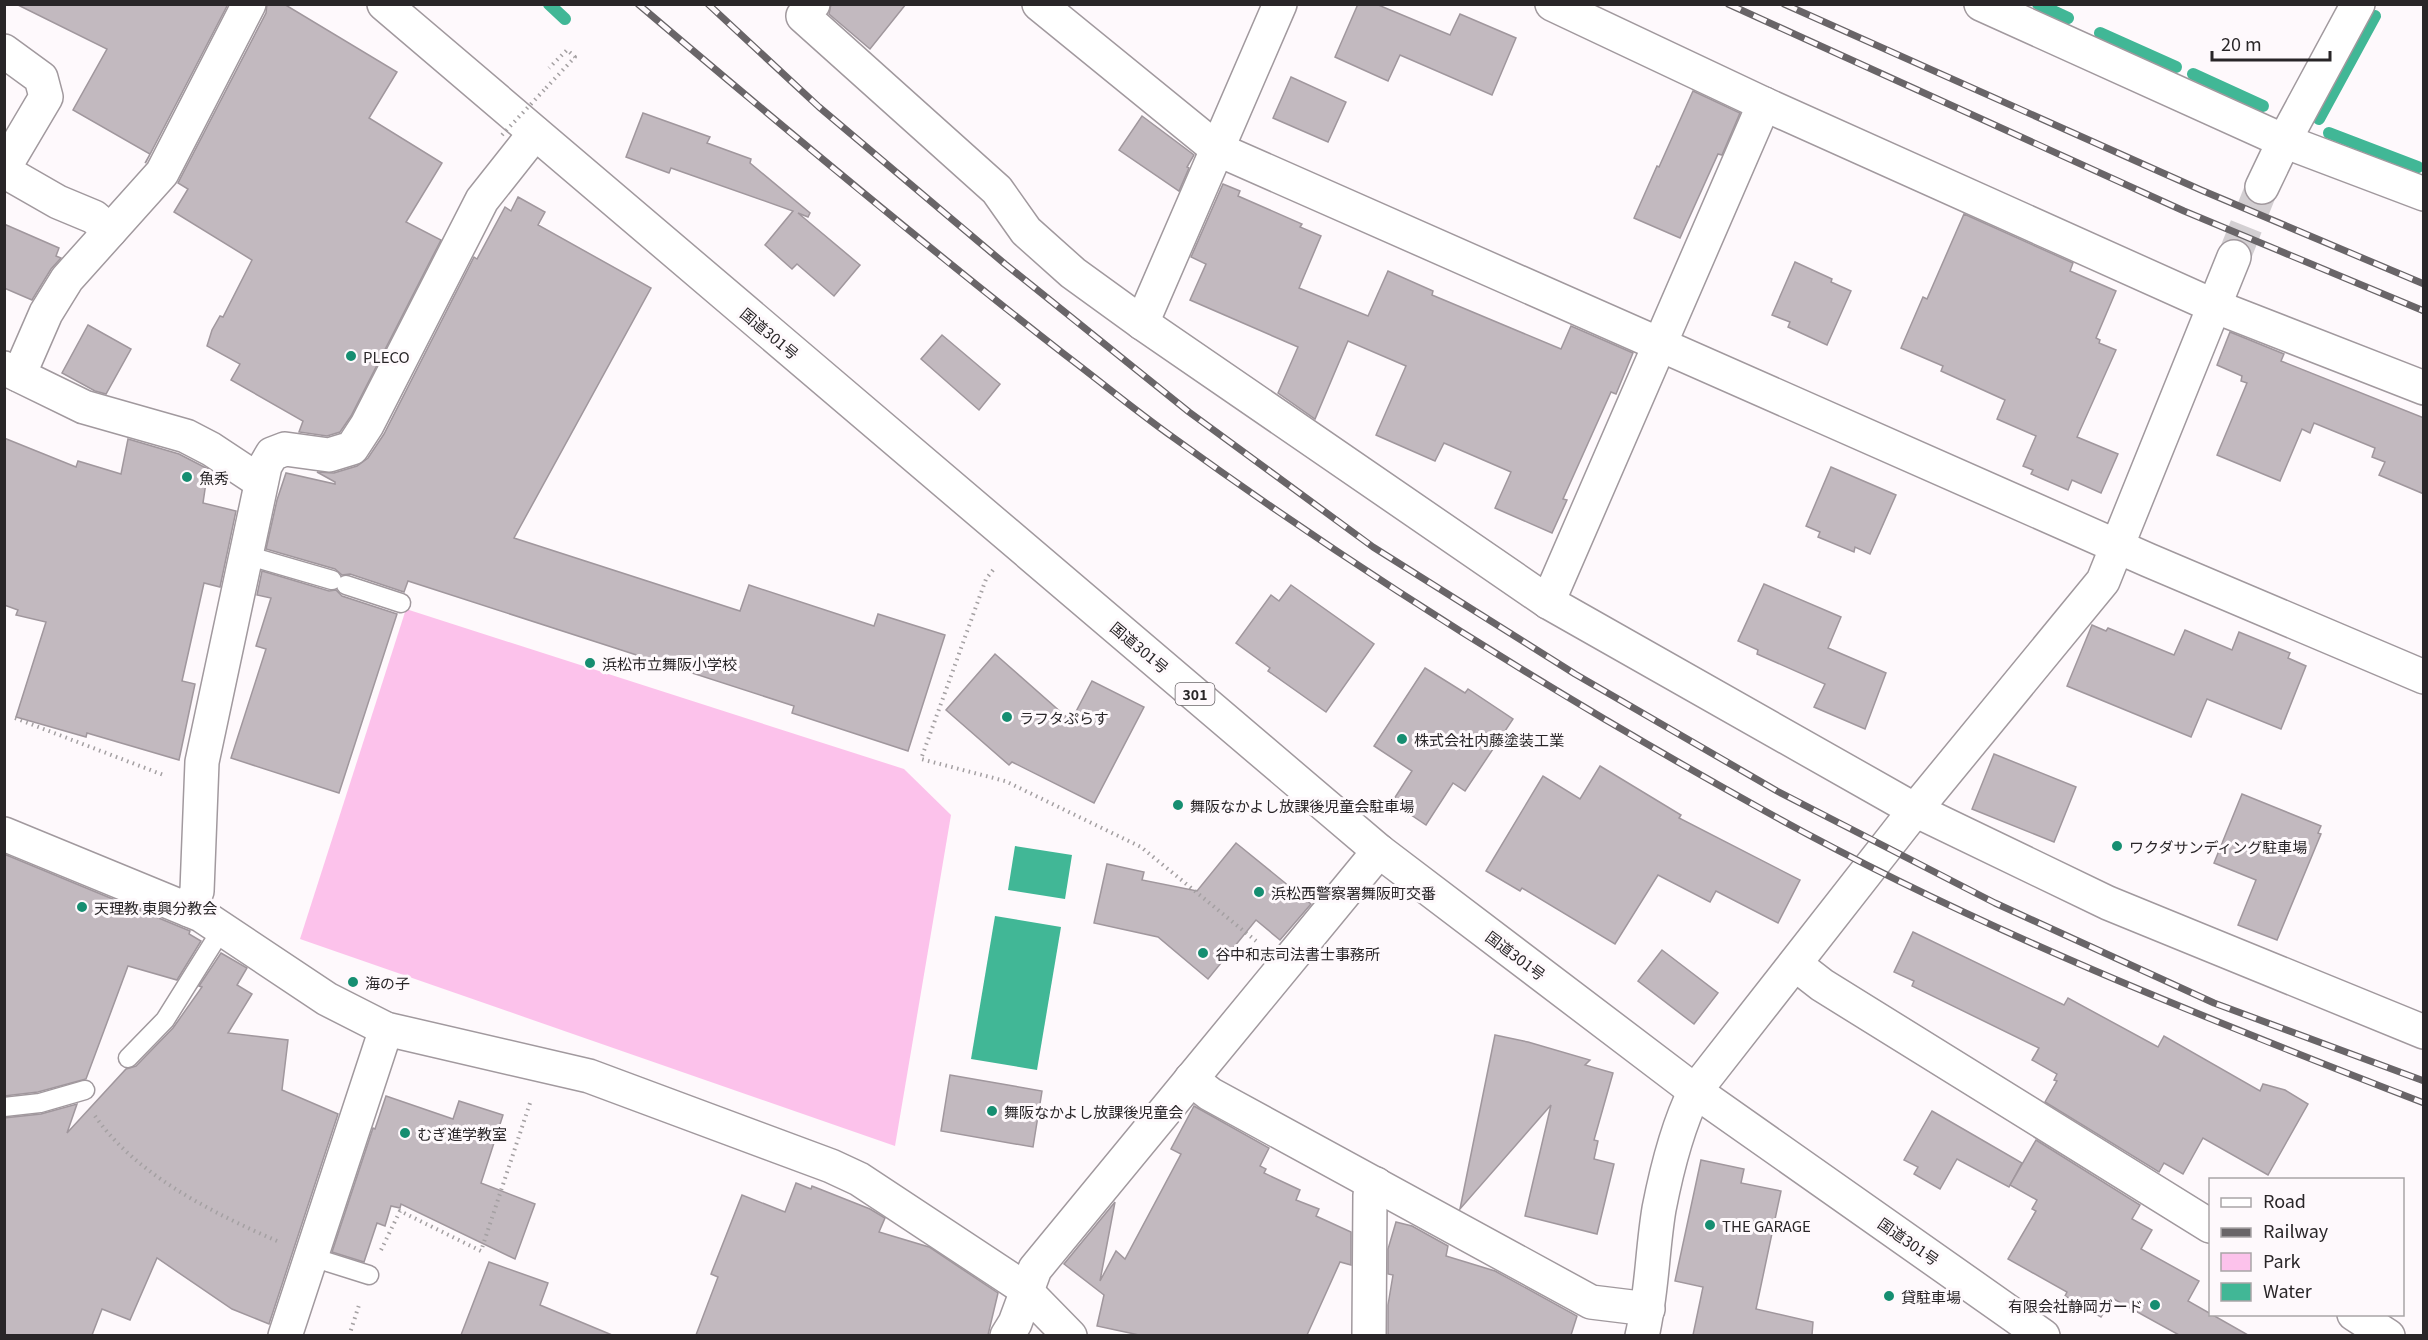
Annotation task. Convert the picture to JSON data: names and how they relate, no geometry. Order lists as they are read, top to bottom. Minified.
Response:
{"streets":{"main road":["国道301号","301"]},"places":["PLECO","魚秀","浜松市立舞阪小学校","ラフタぷらす","株式会社内藤塗装工業","舞阪なかよし放課後児童会駐車場","ワクダサンディング駐車場","浜松西警察署舞阪町交番","天理教 東興分教会","谷中和志司法書士事務所","海の子","舞阪なかよし放課後児童会","むぎ進学教室","THE GARAGE","貸駐車場","有限会社静岡ガード"],"legend":["Road","Railway","Park","Water"],"scale_bar":"20 m"}
